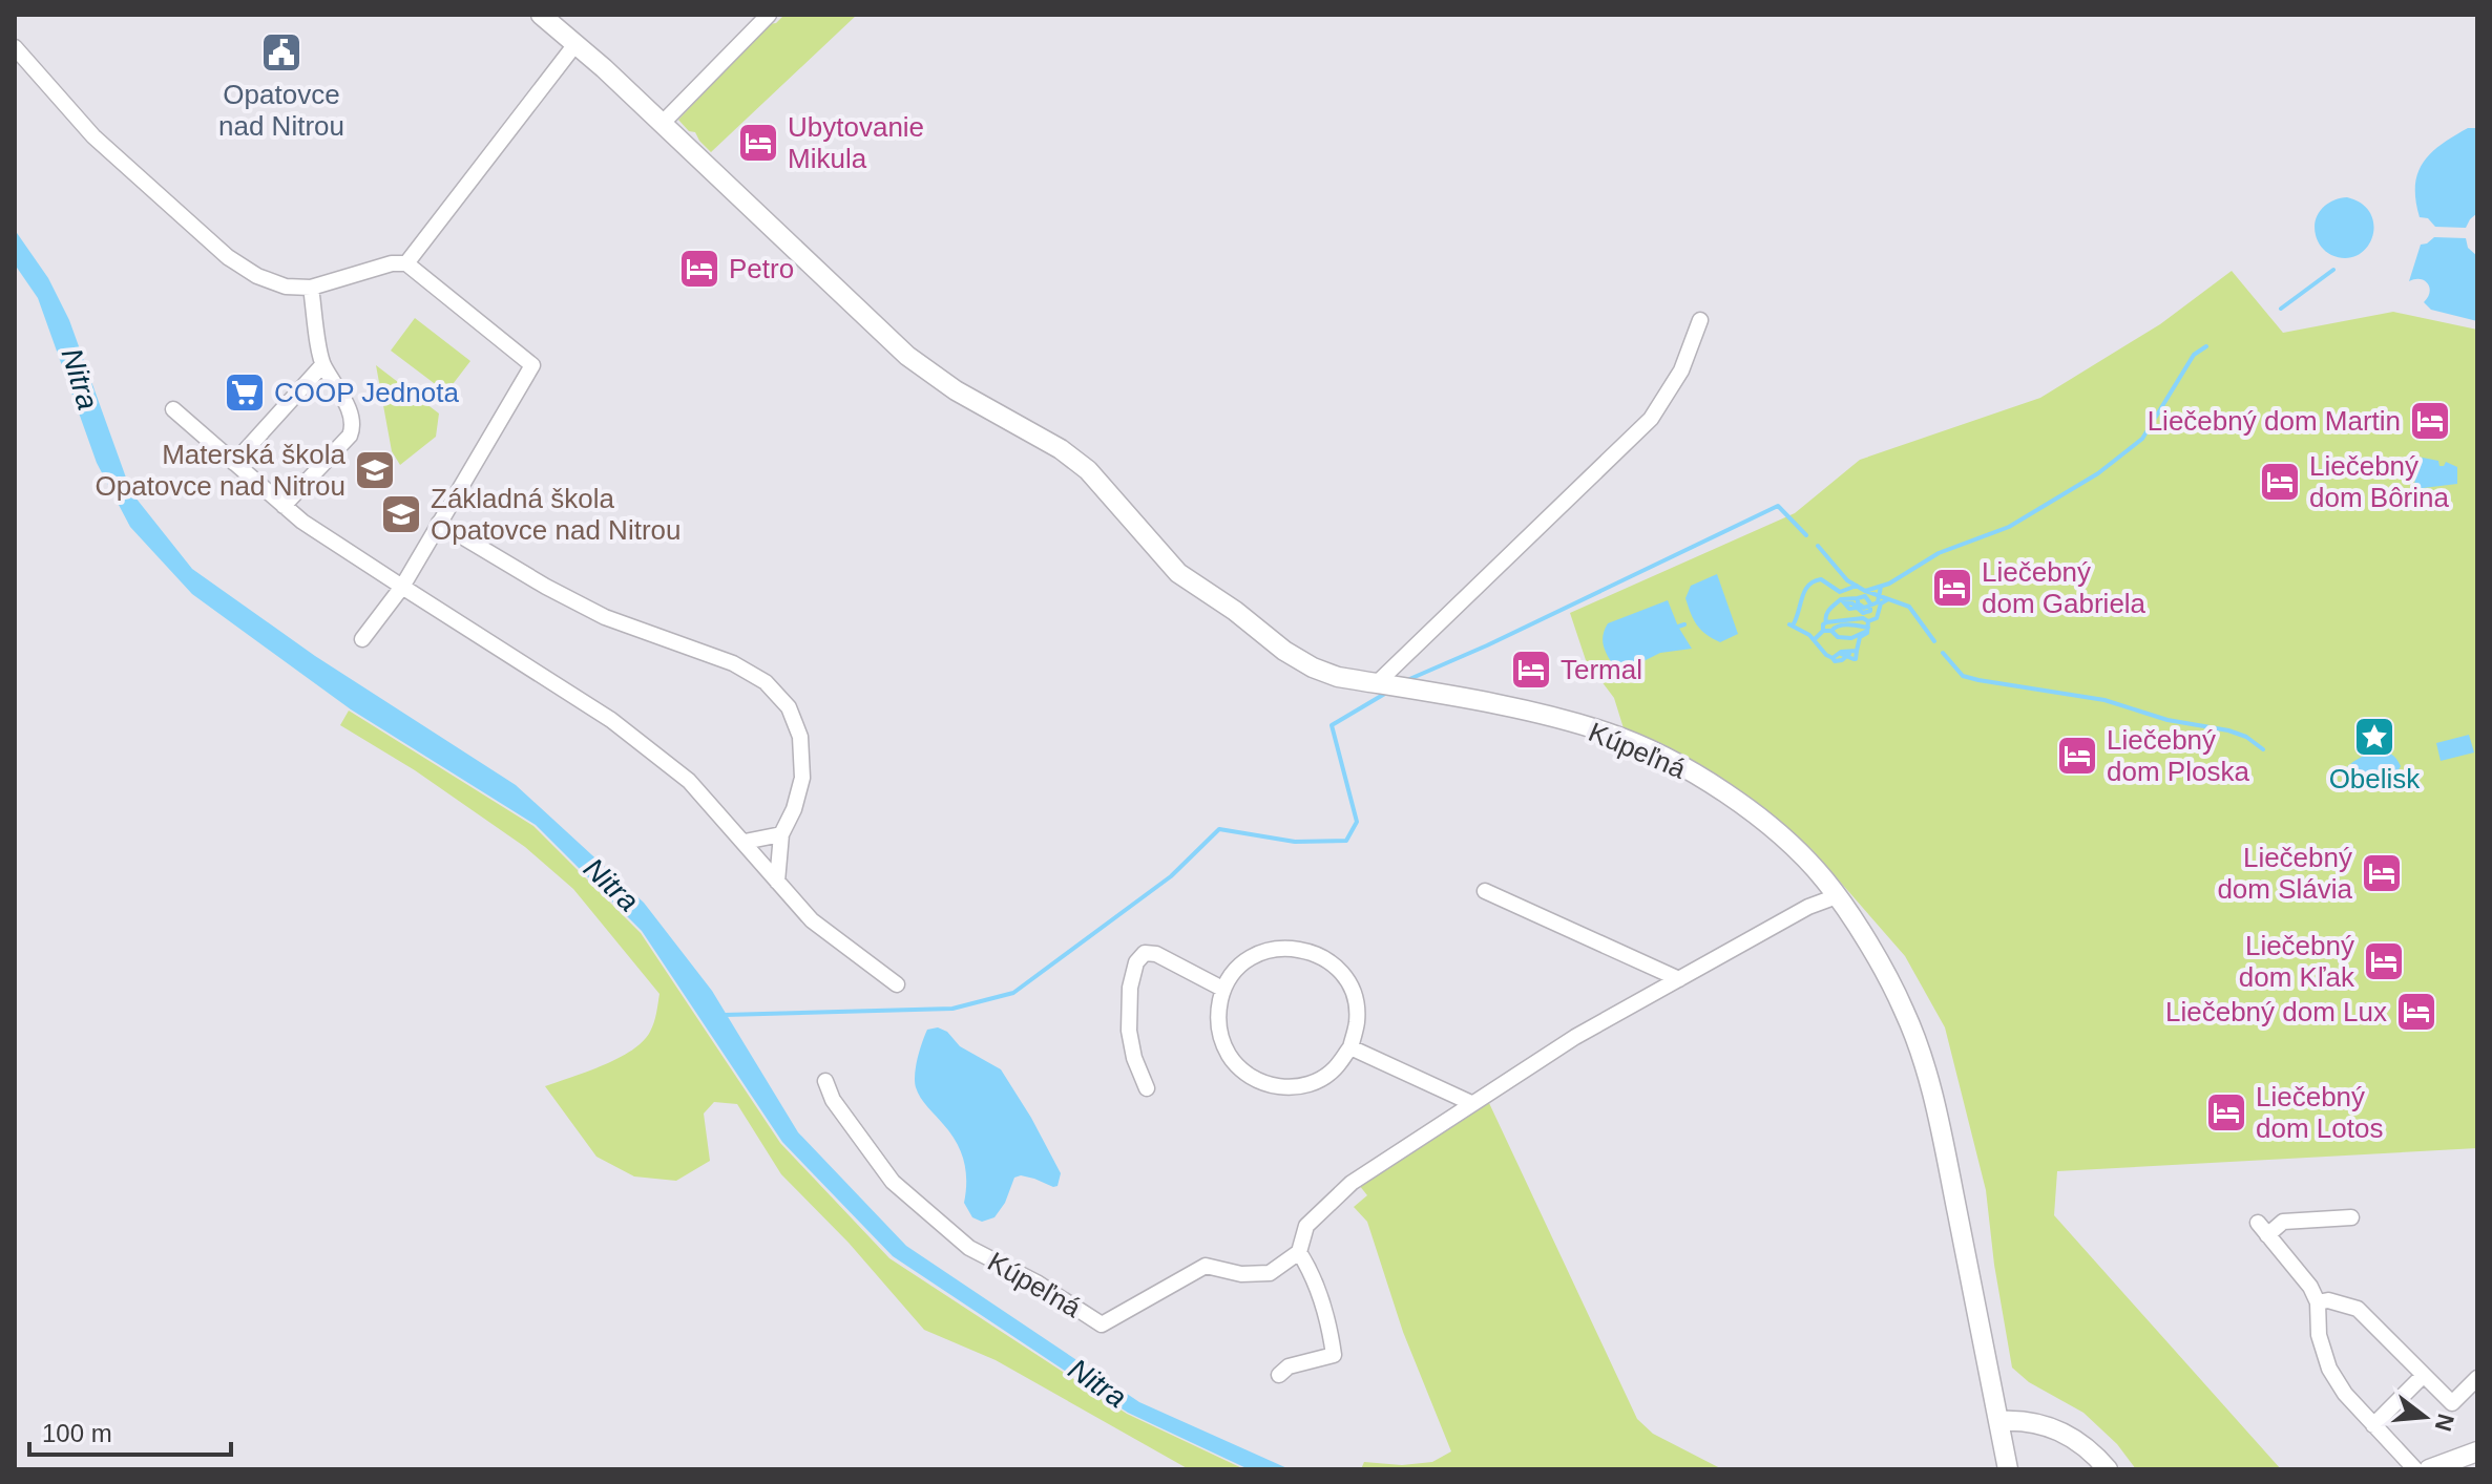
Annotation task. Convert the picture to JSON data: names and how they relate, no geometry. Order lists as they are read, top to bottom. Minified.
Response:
{"streets":{"street":["Kúpeľná"]},"water":["Nitra"],"places":{"public building":["Opatovce nad Nitrou"],"hotel":["Ubytovanie Mikula","Petro","Liečebný dom Martin","Liečebný dom Bôrina","Liečebný dom Gabriela","Termal","Liečebný dom Ploska","Liečebný dom Slávia","Liečebný dom Kľak","Liečebný dom Lux","Liečebný dom Lotos"],"supermarket":["COOP Jednota"],"school or university":["Materská škola Opatovce nad Nitrou","Základná škola Opatovce nad Nitrou"],"place":["Obelisk"]},"scale_bar":"100 m","north":"right"}
